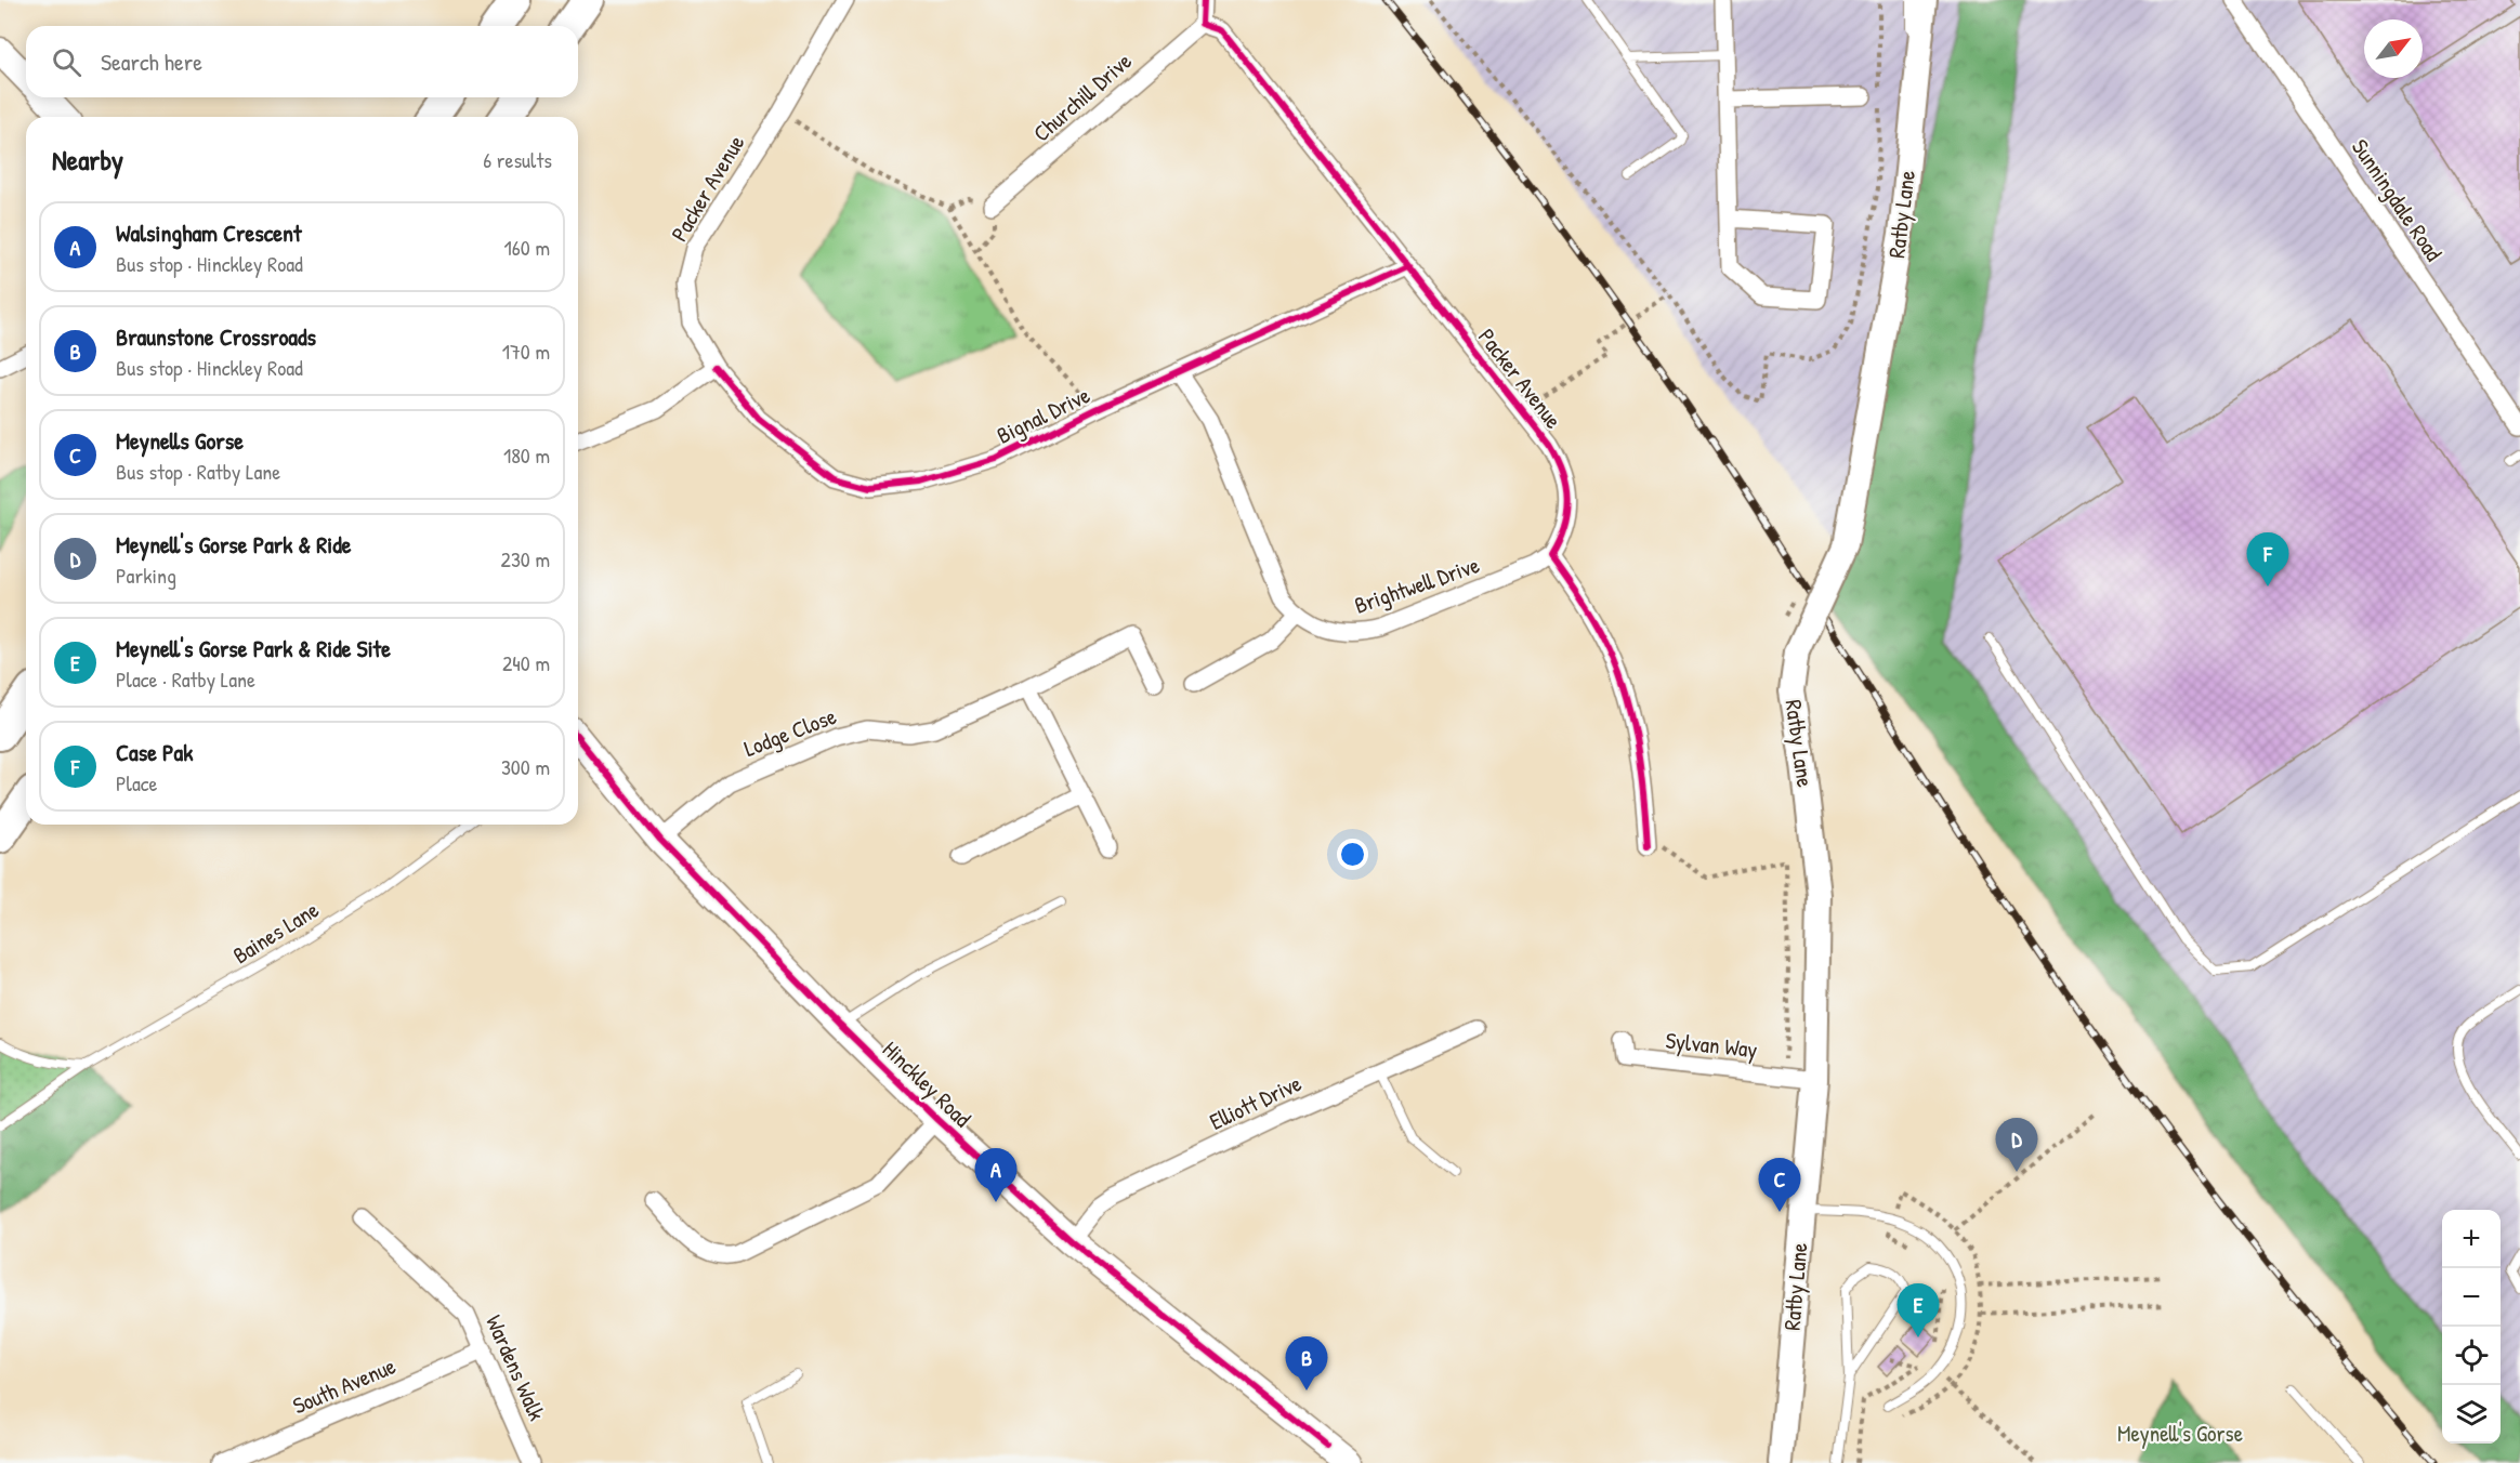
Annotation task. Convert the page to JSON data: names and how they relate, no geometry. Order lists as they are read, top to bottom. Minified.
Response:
{"streets":{"main road":["Ratby Lane","Hinckley Road"],"street":["Churchill Drive","Packer Avenue","Sunningdale Road","Bignal Drive","Brightwell Drive","Lodge Close","Sylvan Way","Elliott Drive","Wardens Walk","South Avenue"],"lane":["Baines Lane"]},"crossings":[["Churchill Drive","Packer Avenue"],["Packer Avenue","Bignal Drive"],["Packer Avenue","Brightwell Drive"],["Ratby Lane","Sylvan Way"],["Bignal Drive","Brightwell Drive"],["Lodge Close","Hinckley Road"],["Hinckley Road","Elliott Drive"],["Wardens Walk","South Avenue"]],"parks":["Meynell's Gorse"],"north":"top right","page":{"search":"Search here","heading":["Nearby","6 results"],"list":[{"mark":"A","name":"Walsingham Crescent","note":"Bus stop · Hinckley Road","value":"160 m"},{"mark":"B","name":"Braunstone Crossroads","note":"Bus stop · Hinckley Road","value":"170 m"},{"mark":"C","name":"Meynells Gorse","note":"Bus stop · Ratby Lane","value":"180 m"},{"mark":"D","name":"Meynell's Gorse Park & Ride","note":"Parking","value":"230 m"},{"mark":"E","name":"Meynell's Gorse Park & Ride Site","note":"Place · Ratby Lane","value":"240 m"},{"mark":"F","name":"Case Pak","note":"Place","value":"300 m"}],"pins":["F","D","A","C","E","B"],"map_buttons":["+","−"]}}
